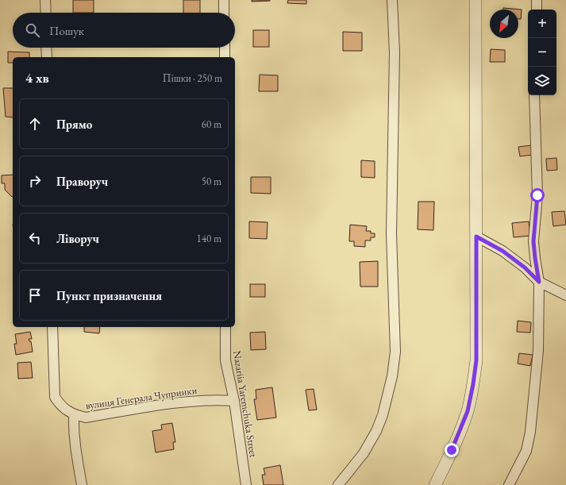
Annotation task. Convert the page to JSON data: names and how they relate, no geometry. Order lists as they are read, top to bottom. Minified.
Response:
{"streets":{"street":["вулиця Генерала Чупринки","Nazariia Yaremchuka Street"]},"crossings":[["вулиця Генерала Чупринки","Nazariia Yaremchuka Street"]],"north":"bottom left","page":{"map_buttons":["+","−"],"search":"Пошук","heading":["4 хв","Пішки · 250 m"],"list":[["Прямо","60 m"],["Праворуч","50 m"],["Ліворуч","140 m"],"Пункт призначення"]}}
